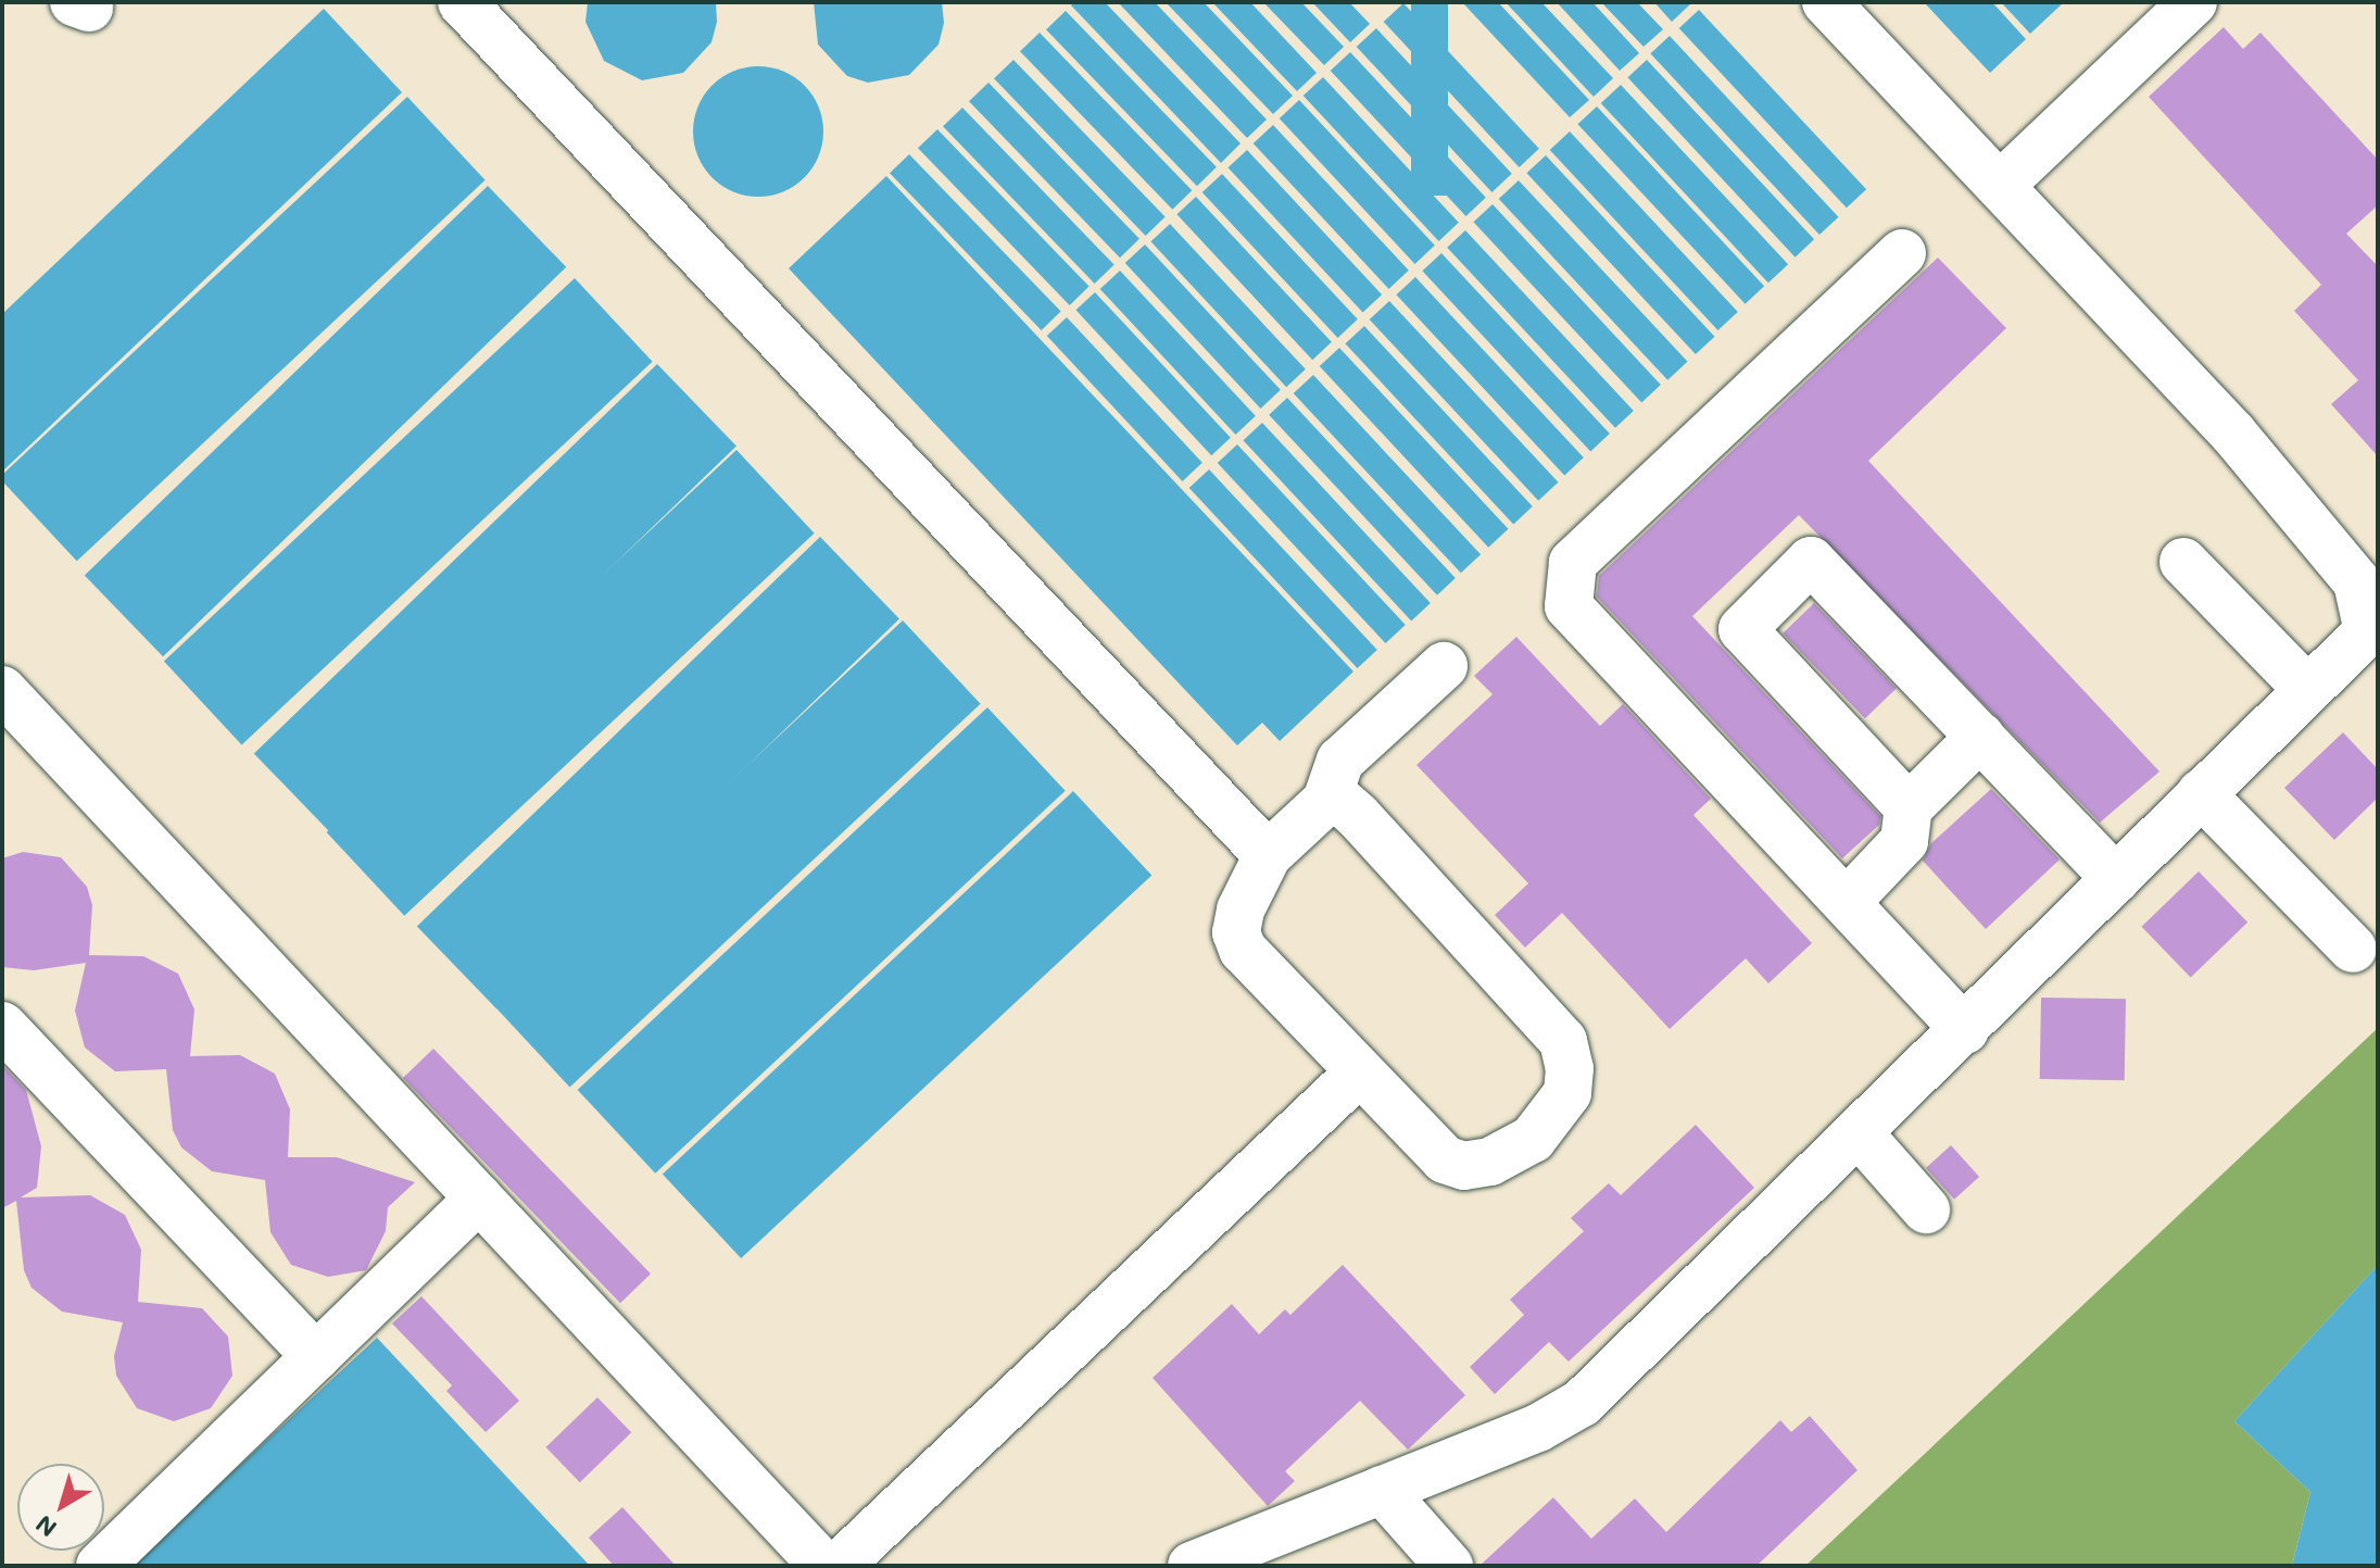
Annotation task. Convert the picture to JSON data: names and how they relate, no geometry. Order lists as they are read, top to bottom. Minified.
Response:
{"north":"bottom left"}
